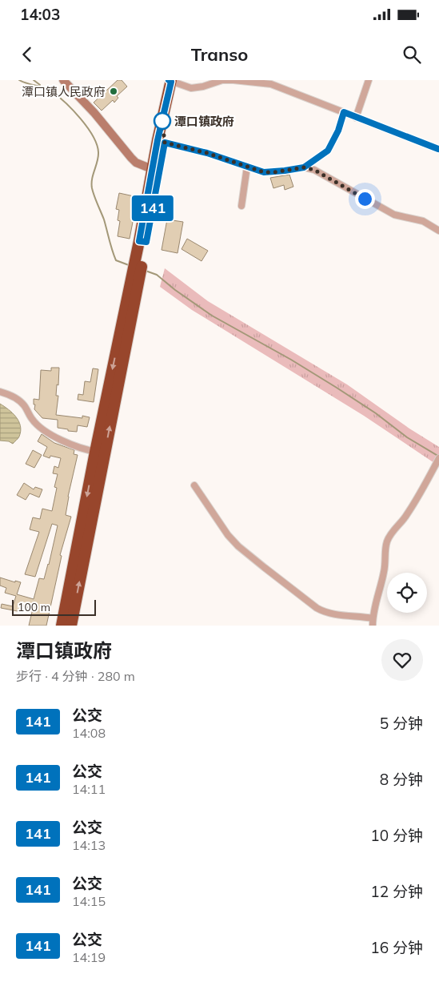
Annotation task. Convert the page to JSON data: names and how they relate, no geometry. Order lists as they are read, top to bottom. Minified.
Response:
{"places":["潭口镇人民政府","潭口镇政府"],"lines":["bus line 141"],"scale_bar":"100 m","page":{"status":"14:03","header":"Transo","on_map":"141","scale":"100 m","heading":["潭口镇政府","步行 · 4 分钟 · 280 m"],"list":[{"mark":"141","name":"公交","note":"14:08","value":"5 分钟"},{"mark":"141","name":"公交","note":"14:11","value":"8 分钟"},{"mark":"141","name":"公交","note":"14:13","value":"10 分钟"},{"mark":"141","name":"公交","note":"14:15","value":"12 分钟"},{"mark":"141","name":"公交","note":"14:19","value":"16 分钟"}]}}
